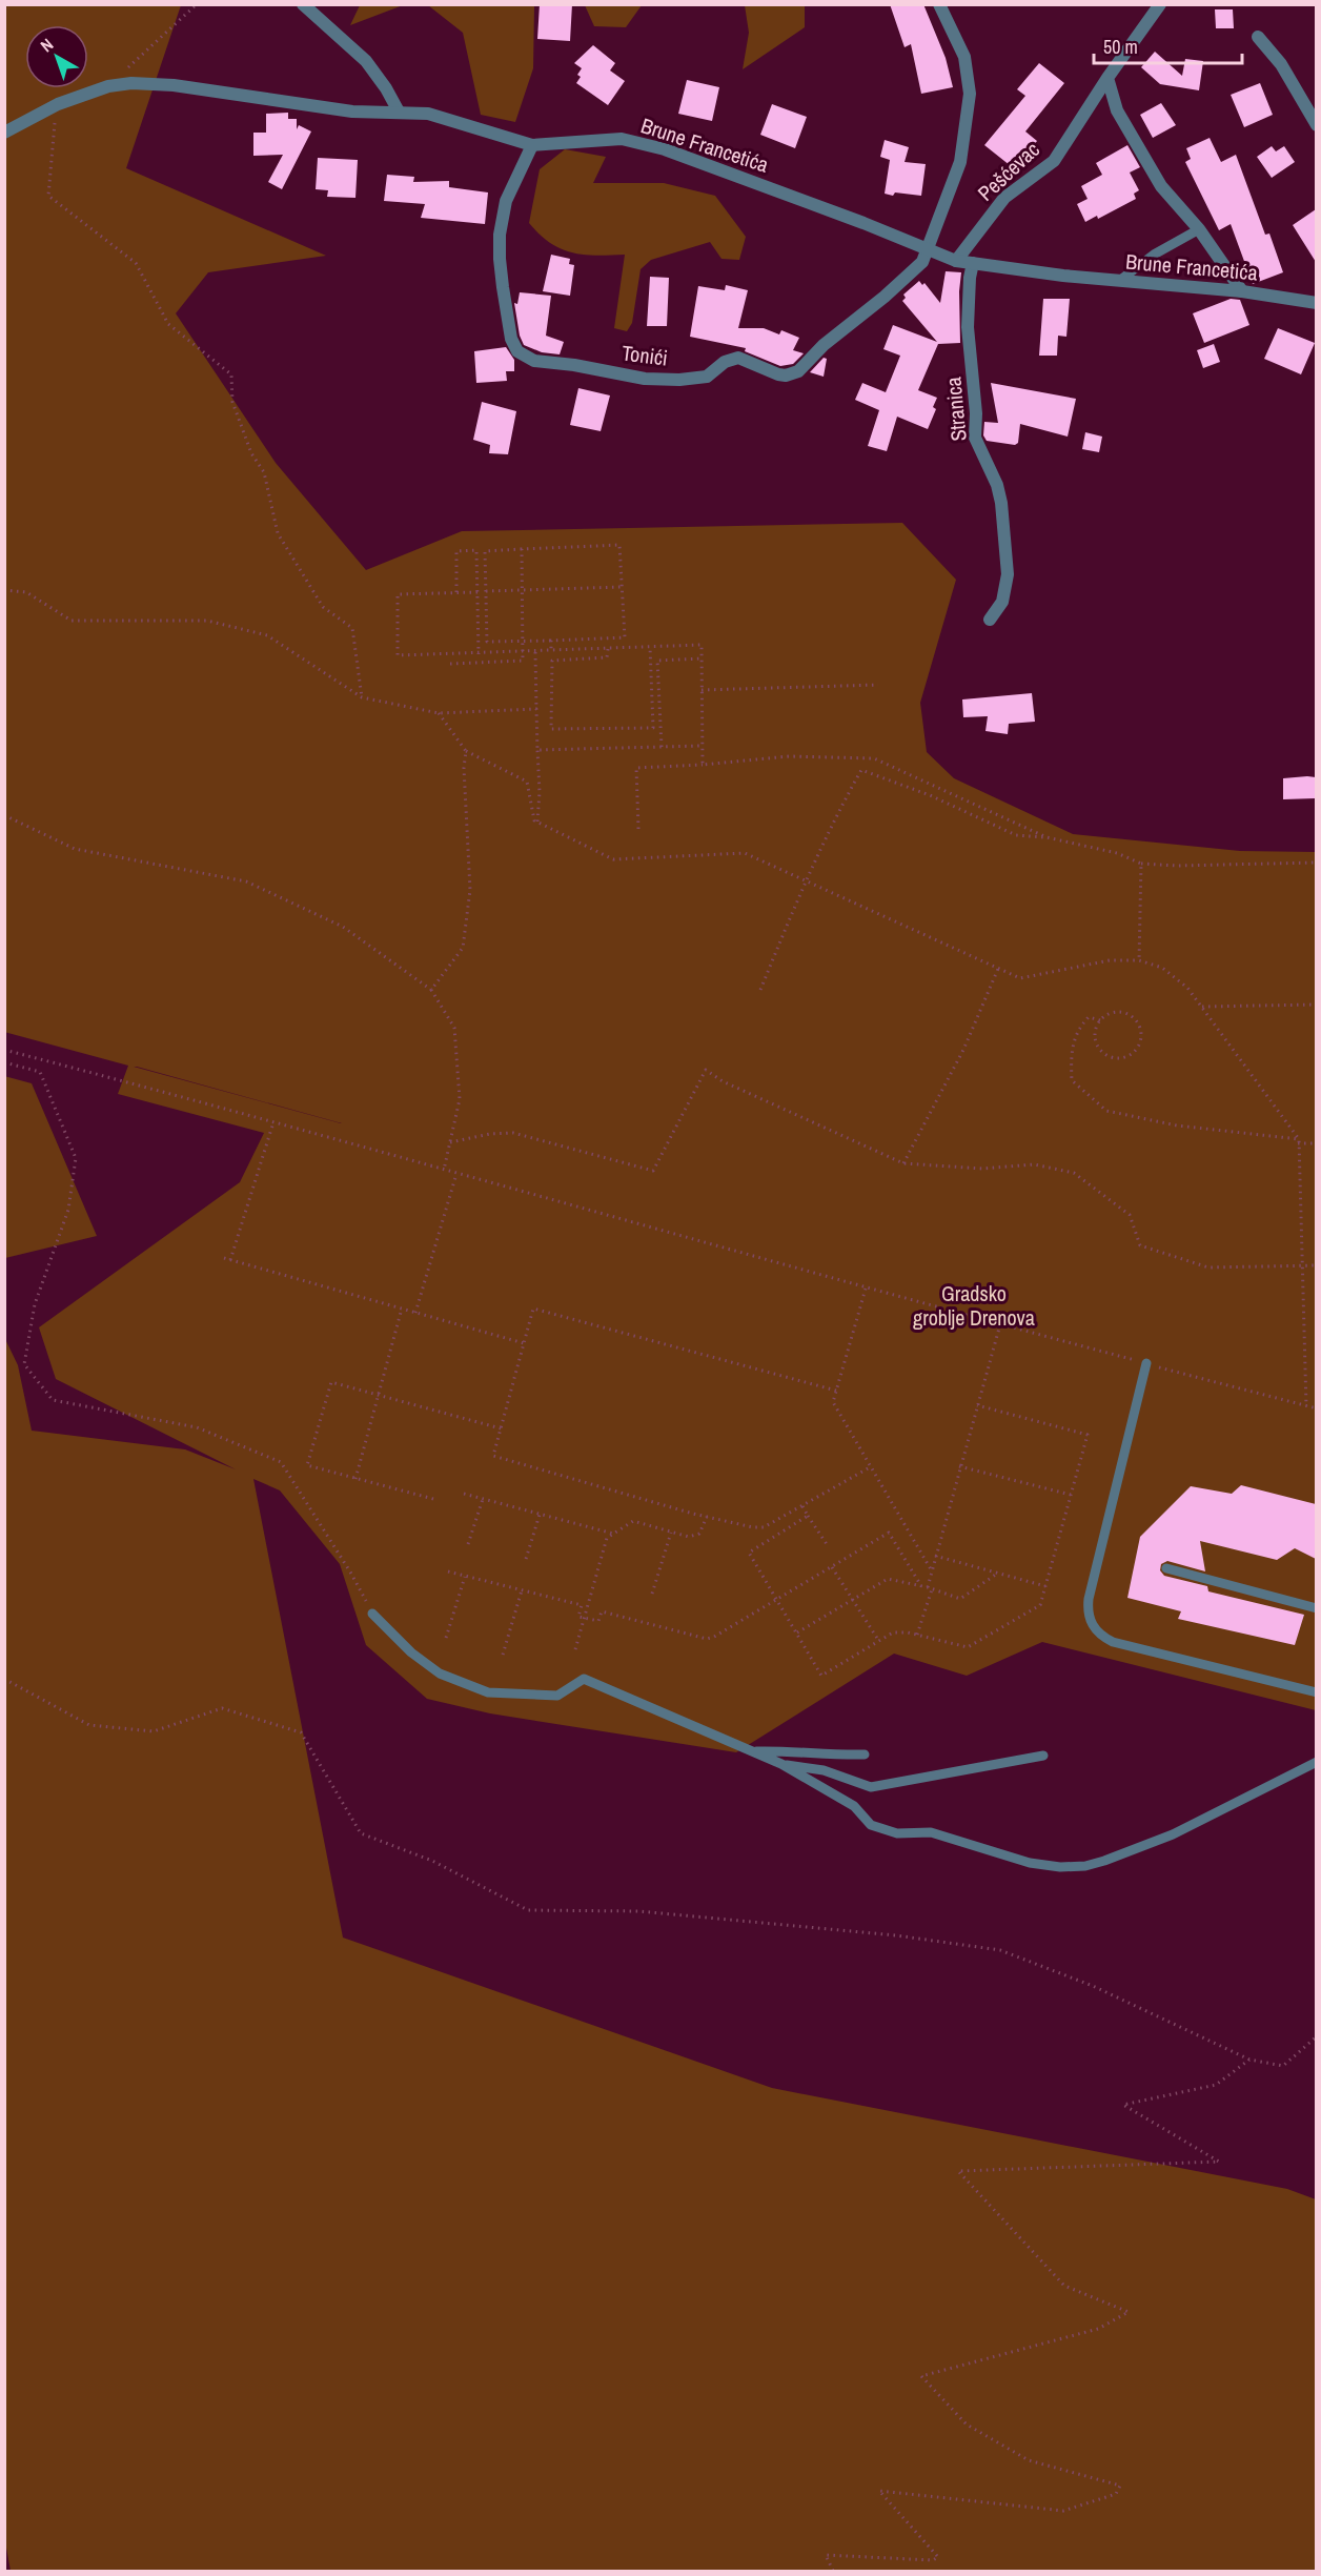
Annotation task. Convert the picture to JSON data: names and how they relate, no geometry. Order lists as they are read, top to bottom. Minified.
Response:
{"streets":{"street":["Brune Francetića","Pešćevac","Tonići","Stranica"]},"crossings":[["Brune Francetića","Pešćevac"],["Brune Francetića","Tonići"],["Brune Francetića","Stranica"]],"parks":["Gradsko groblje Drenova"],"scale_bar":"50 m","north":"top left"}
